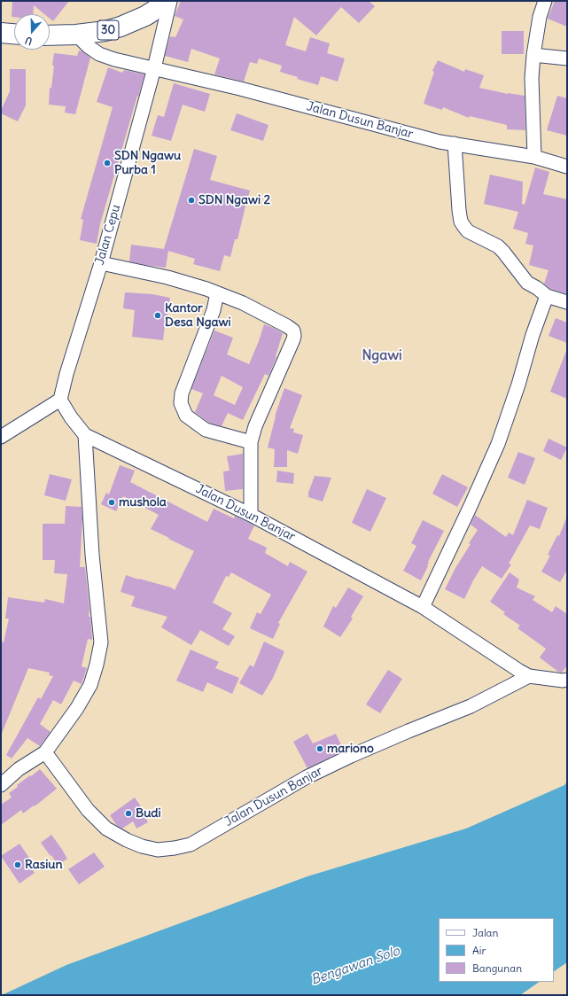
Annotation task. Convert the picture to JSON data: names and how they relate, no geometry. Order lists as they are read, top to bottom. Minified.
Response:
{"streets":{"highway":["30"],"street":["Jalan Dusun Banjar","Jalan Cepu"]},"crossings":[["30","Jalan Dusun Banjar"],["Jalan Dusun Banjar","Jalan Cepu"]],"districts":["Ngawi"],"water":["Bengawan Solo"],"places":["SDN Ngawu Purba 1","SDN Ngawi 2","Kantor Desa Ngawi","mushola","mariono","Budi","Rasiun"],"legend":["Jalan","Air","Bangunan"],"north":"bottom"}
